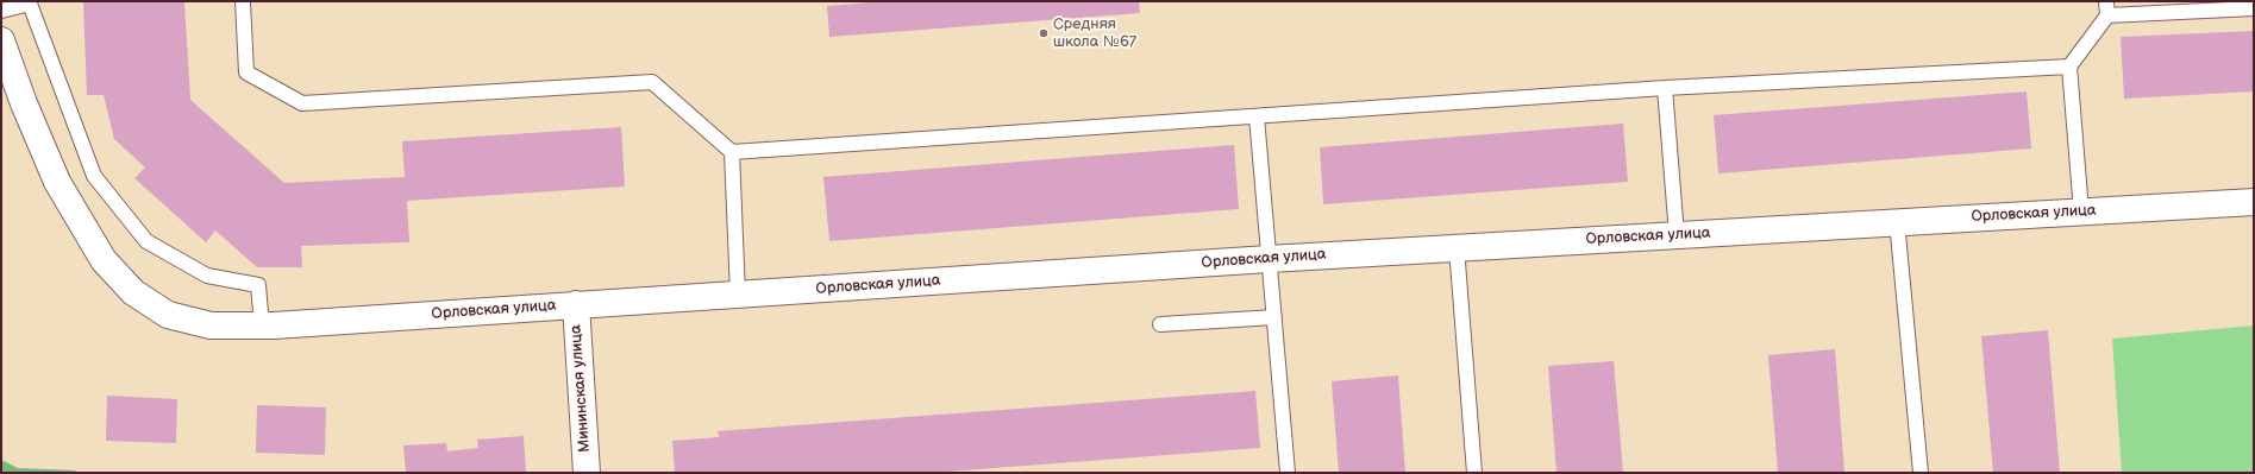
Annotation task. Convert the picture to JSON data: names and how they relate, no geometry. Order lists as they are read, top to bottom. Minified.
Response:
{"streets":{"street":["Орловская улица","Мининская улица"]},"crossings":[["Орловская улица","Мининская улица"]],"places":["Средняя школа №67"]}
